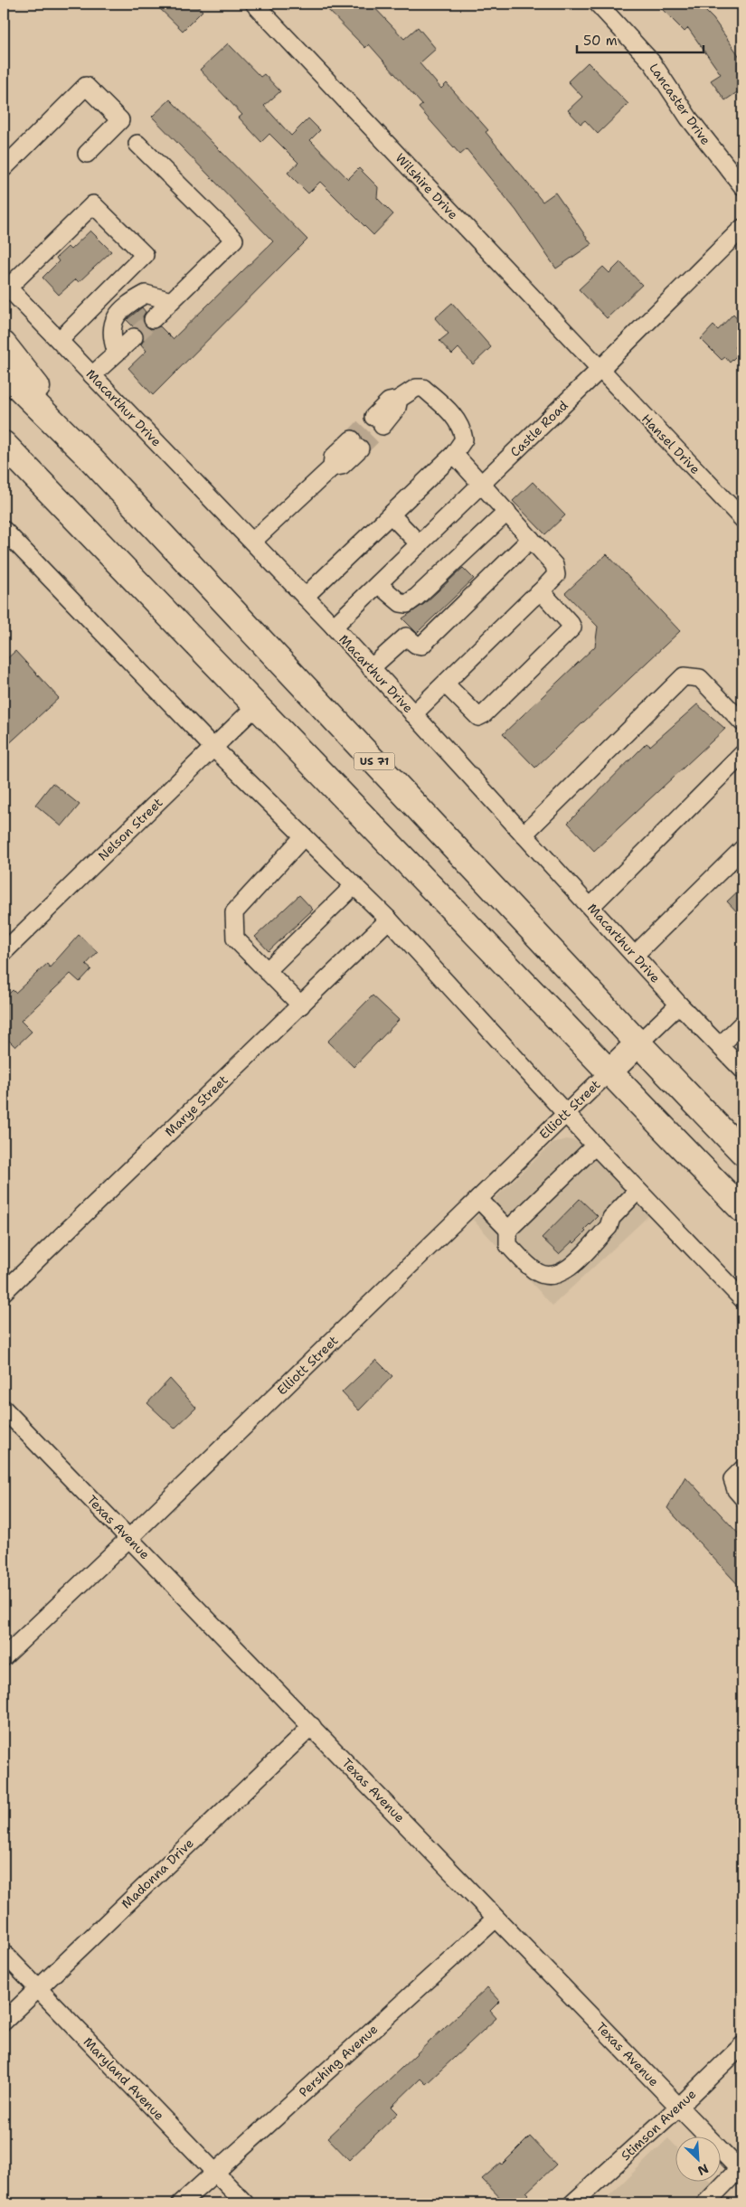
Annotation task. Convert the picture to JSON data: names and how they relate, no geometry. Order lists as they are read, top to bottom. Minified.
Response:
{"streets":{"highway":["US 71"],"street":["Lancaster Drive","Wilshire Drive","Macarthur Drive","Castle Road","Hansel Drive","Nelson Street","Marye Street","Elliott Street","Texas Avenue","Madonna Drive","Pershing Avenue","Maryland Avenue","Stimson Avenue"]},"crossings":[["Wilshire Drive","Castle Road"],["Wilshire Drive","Hansel Drive"],["Macarthur Drive","Castle Road"],["Castle Road","Hansel Drive"],["Elliott Street","Texas Avenue"],["Texas Avenue","Madonna Drive"],["Texas Avenue","Pershing Avenue"],["Texas Avenue","Stimson Avenue"],["Madonna Drive","Maryland Avenue"],["Pershing Avenue","Maryland Avenue"]],"scale_bar":"50 m","north":"bottom right"}
